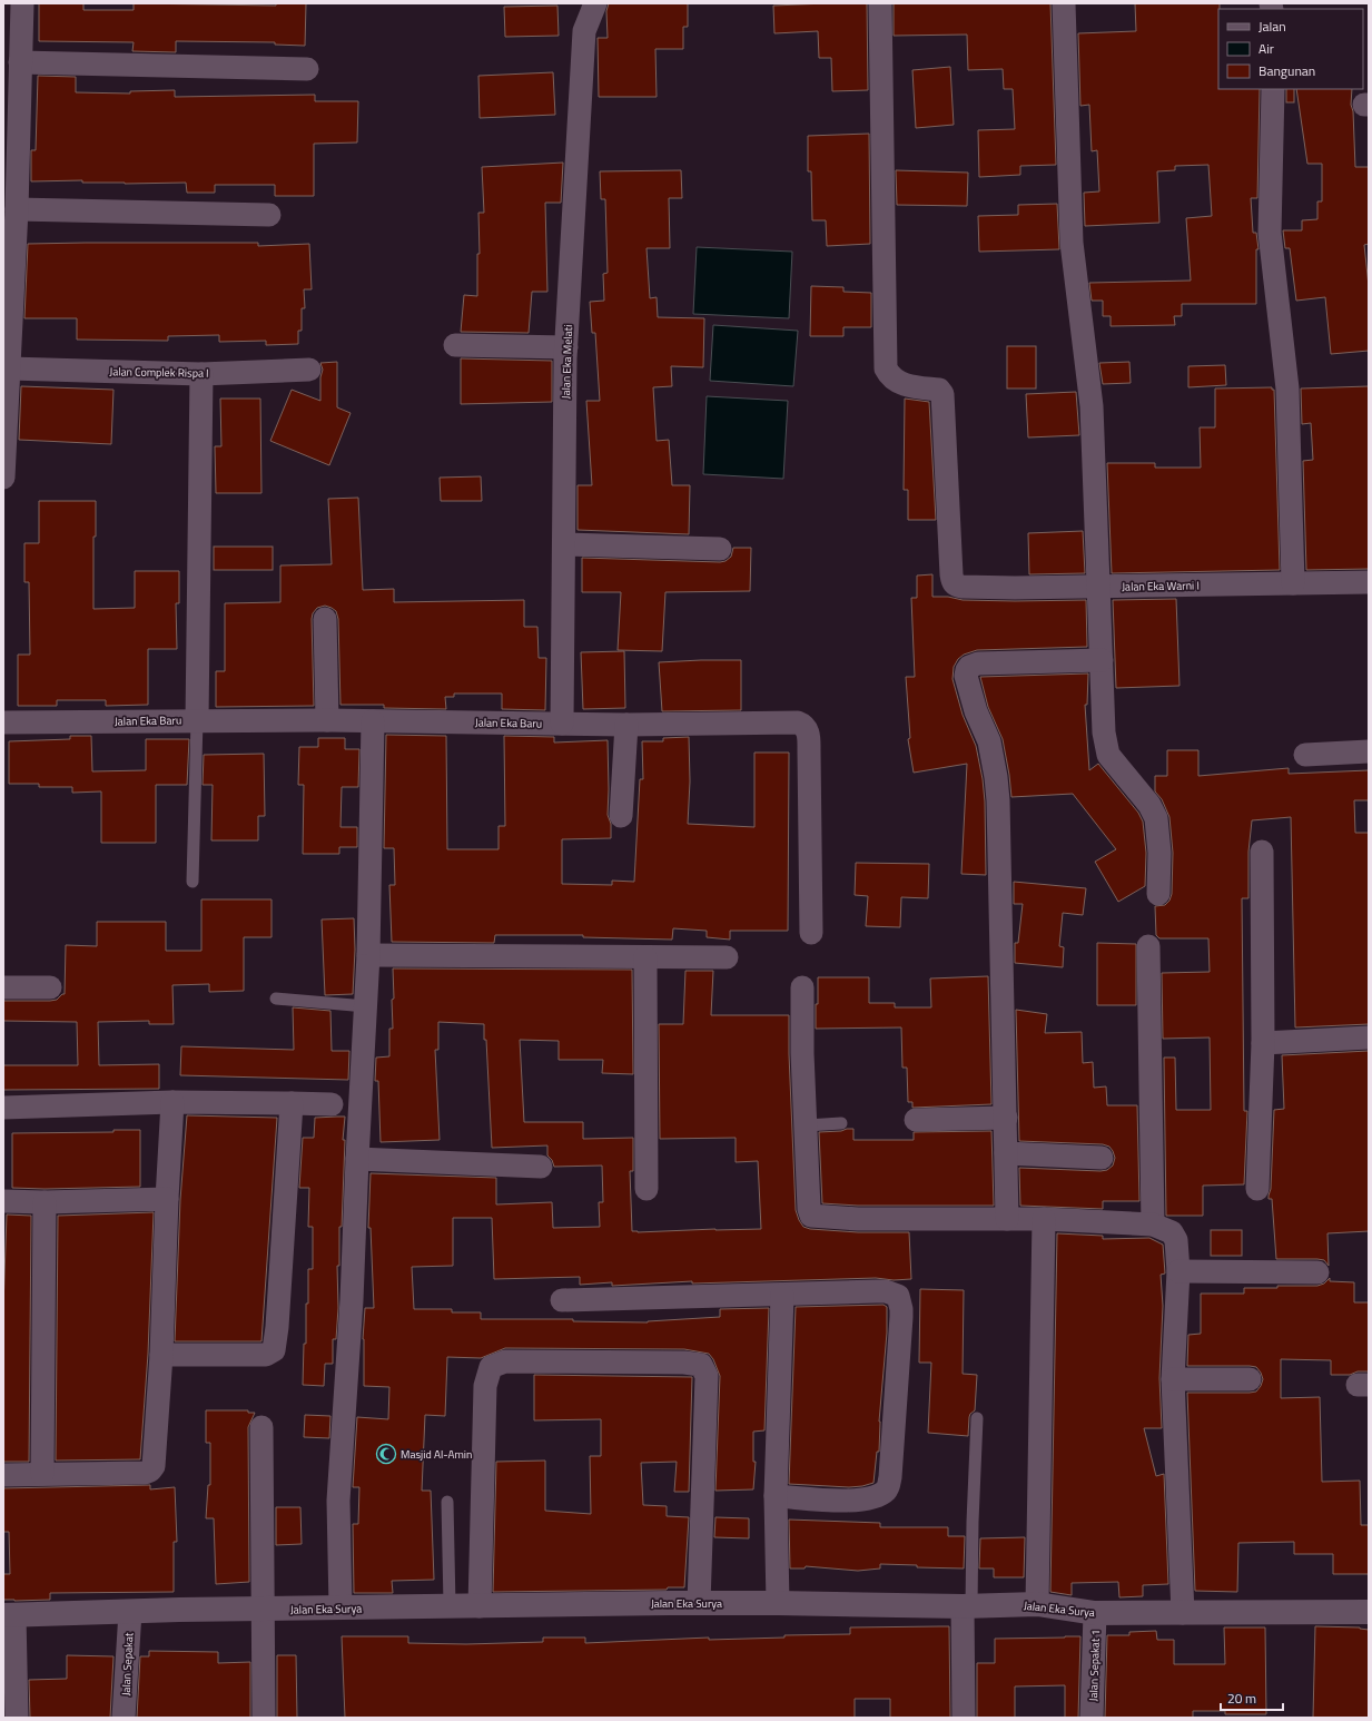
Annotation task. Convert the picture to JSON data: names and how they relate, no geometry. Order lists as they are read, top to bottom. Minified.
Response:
{"streets":{"street":["Jalan Eka Melati","Jalan Complek Rispa I","Jalan Eka Warni I","Jalan Eka Baru","Jalan Eka Surya","Jalan Sepakat","Jalan Sepakat 1"]},"crossings":[["Jalan Eka Melati","Jalan Eka Baru"],["Jalan Eka Surya","Jalan Sepakat"],["Jalan Eka Surya","Jalan Sepakat 1"]],"places":{"mosque":["Masjid Al-Amin"]},"legend":["Jalan","Air","Bangunan"],"scale_bar":"20 m"}
